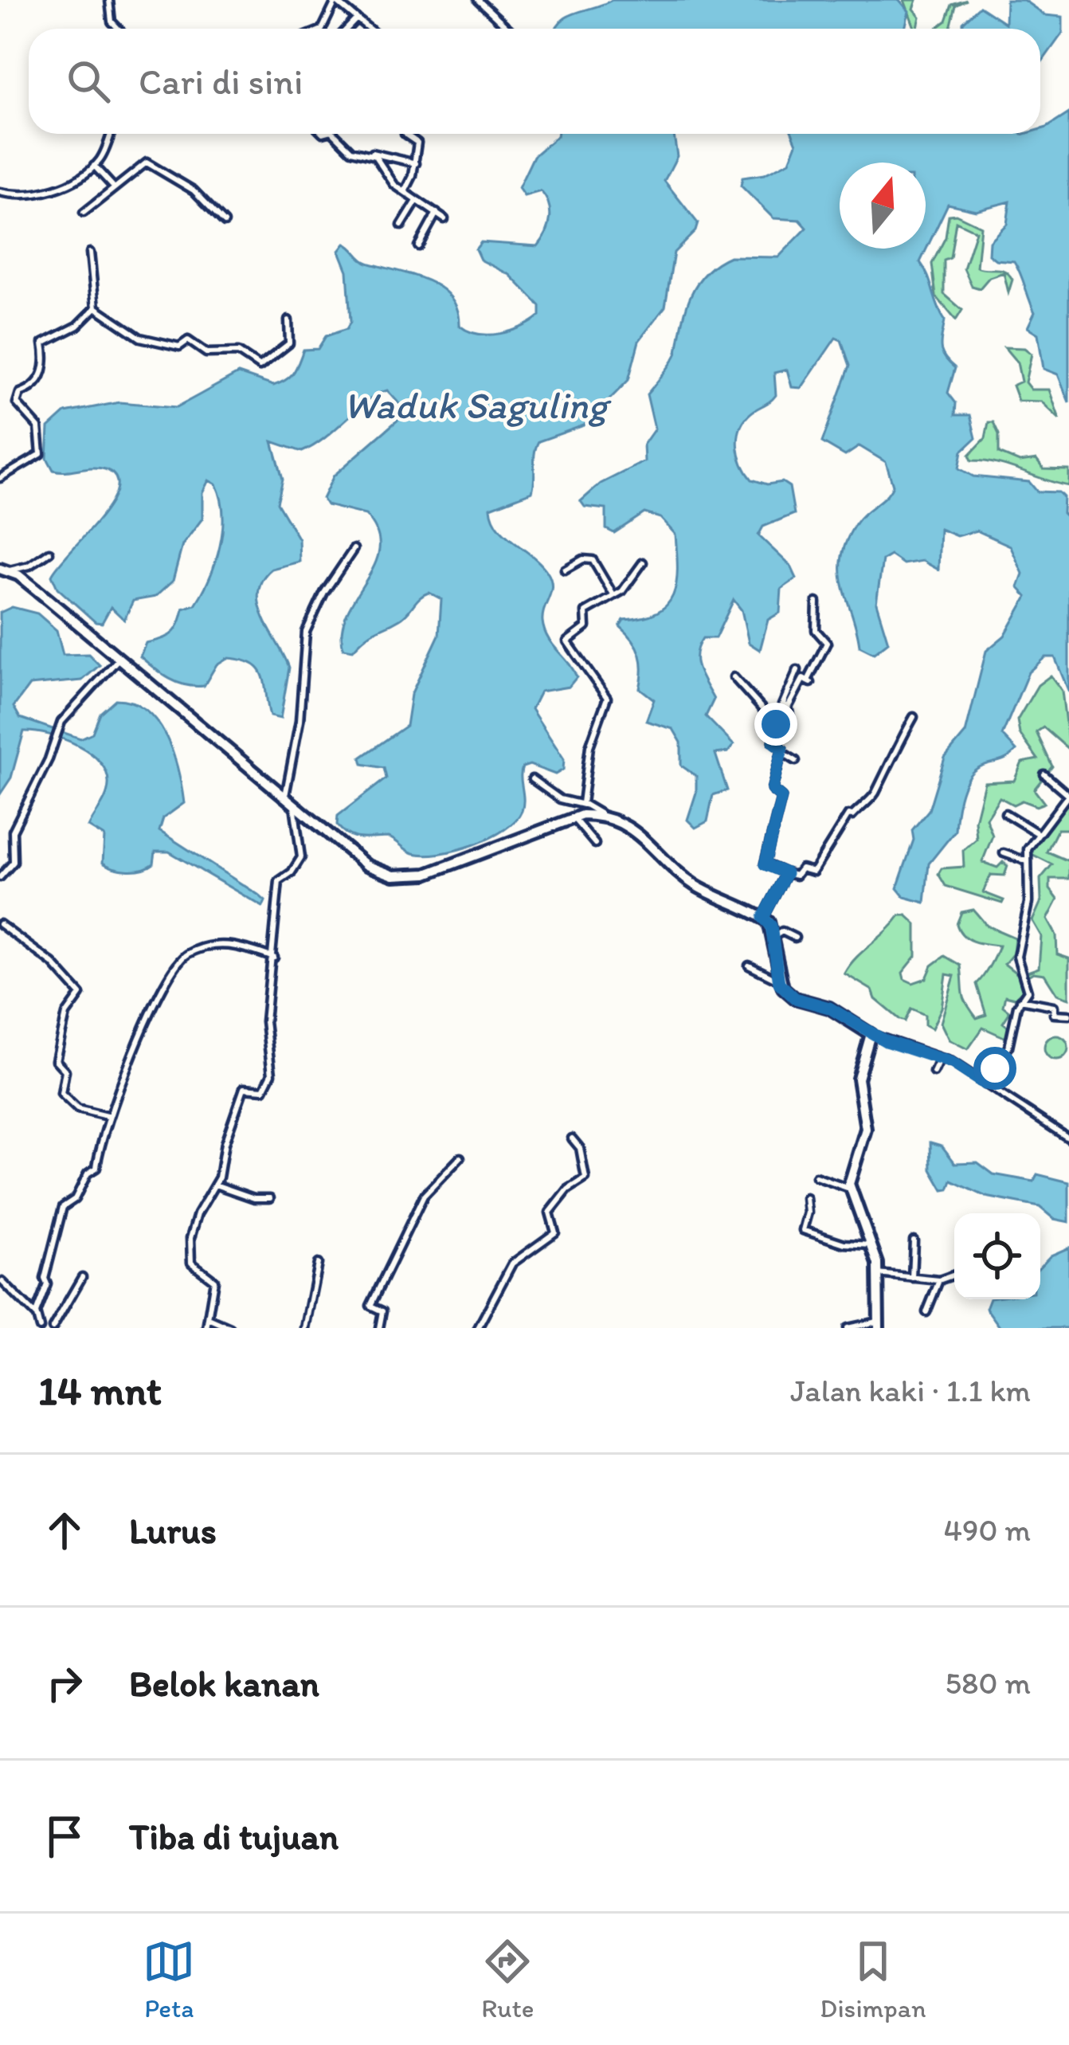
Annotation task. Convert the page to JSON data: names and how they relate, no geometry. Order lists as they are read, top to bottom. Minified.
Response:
{"water":["Waduk Saguling"],"north":"top","page":{"search":"Cari di sini","heading":["14 mnt","Jalan kaki · 1.1 km"],"list":[["Lurus","490 m"],["Belok kanan","580 m"],"Tiba di tujuan"],"nav":["Peta","Rute","Disimpan"]}}
